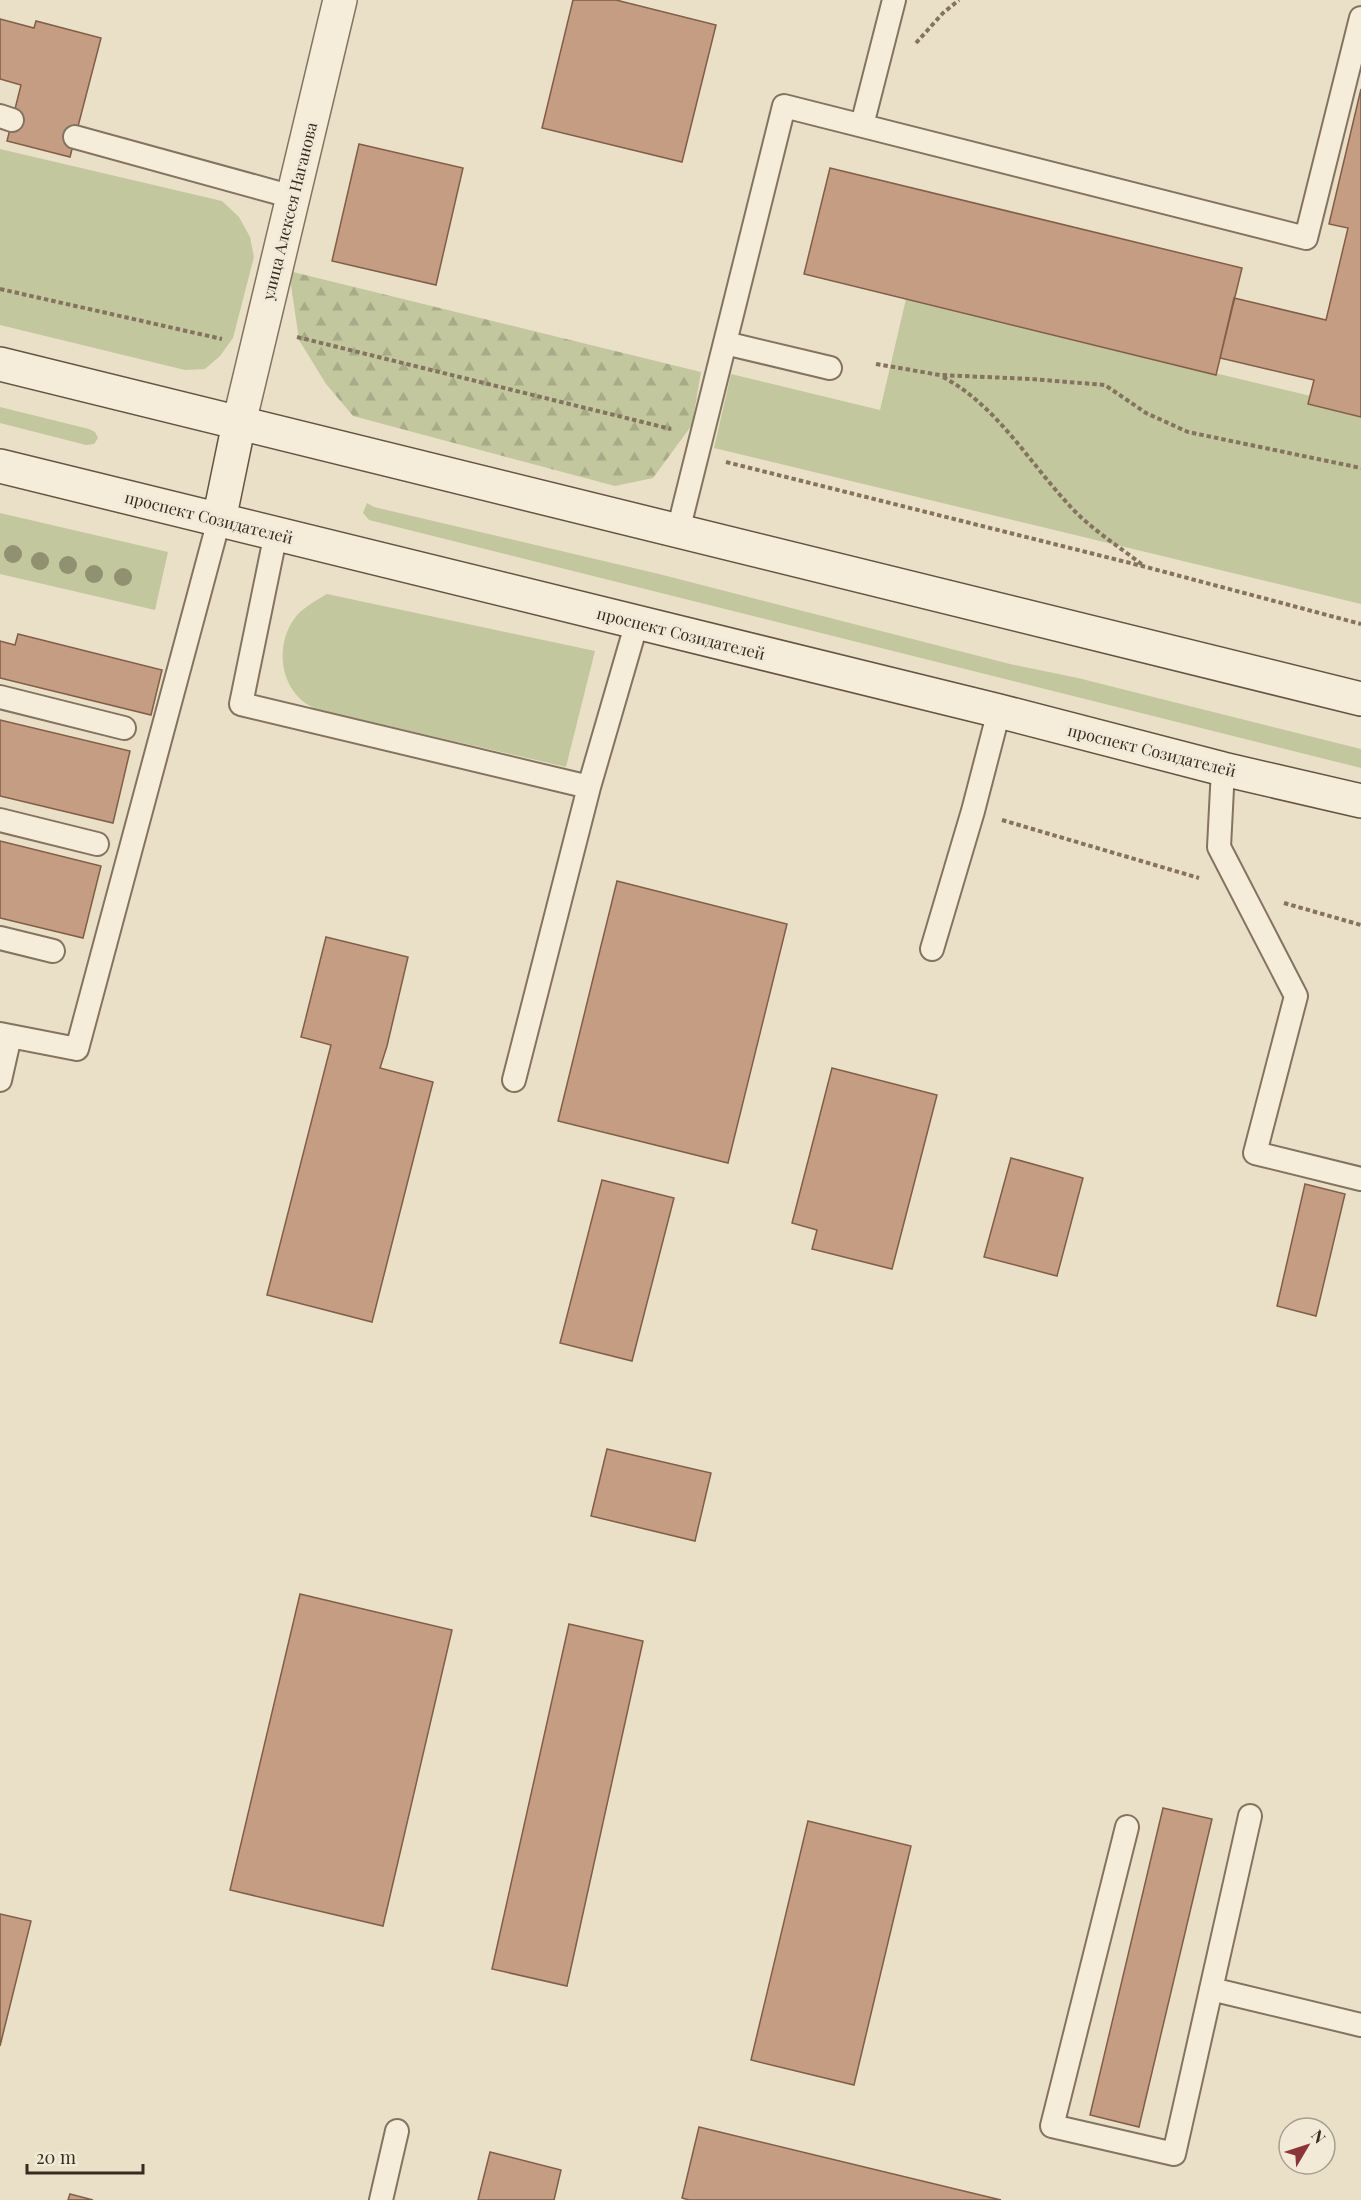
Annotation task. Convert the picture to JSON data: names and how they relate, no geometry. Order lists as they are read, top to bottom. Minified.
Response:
{"streets":{"main road":["улица Алексея Наганова","проспект Созидателей"]},"crossings":[["улица Алексея Наганова","проспект Созидателей"]],"scale_bar":"20 m","north":"top right"}
